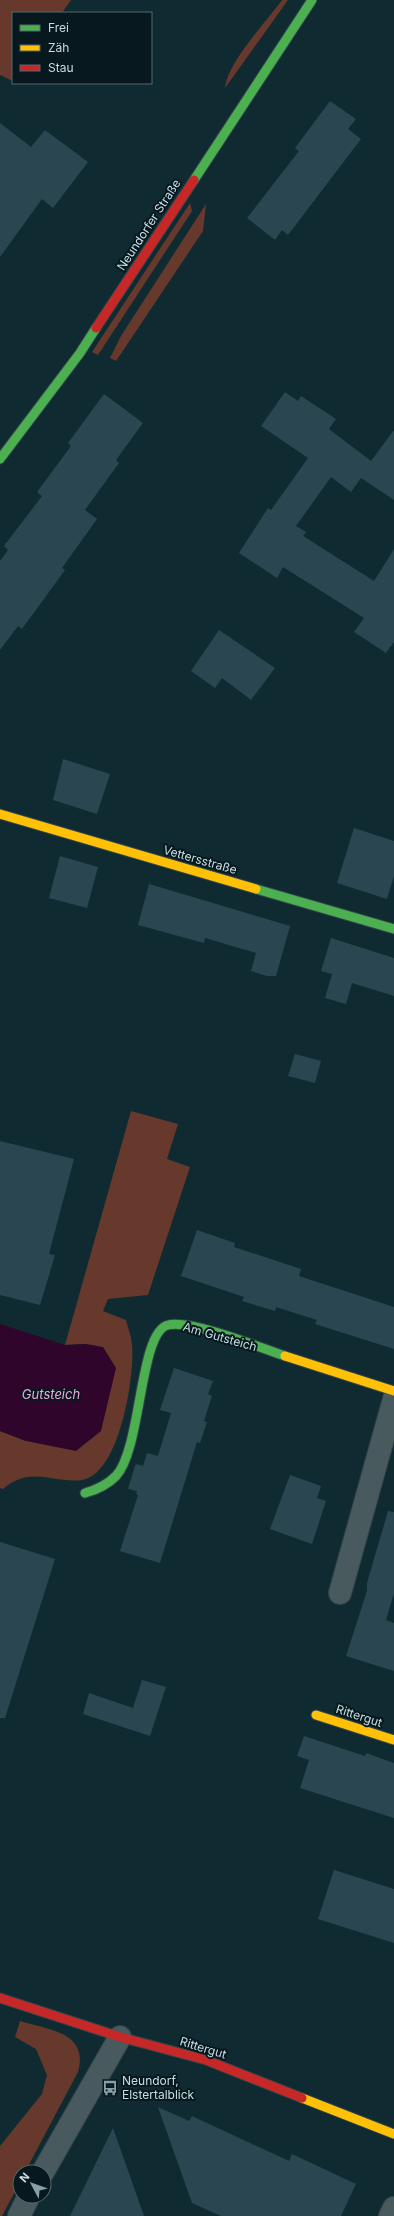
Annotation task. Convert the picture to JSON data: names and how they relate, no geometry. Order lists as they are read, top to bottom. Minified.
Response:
{"streets":{"street":["Neundorfer Straße","Vettersstraße","Am Gutsteich","Rittergut"]},"water":["Gutsteich"],"places":{"bus stop":["Neundorf, Elstertalblick"]},"legend":["Frei","Zäh","Stau"],"north":"top left"}
